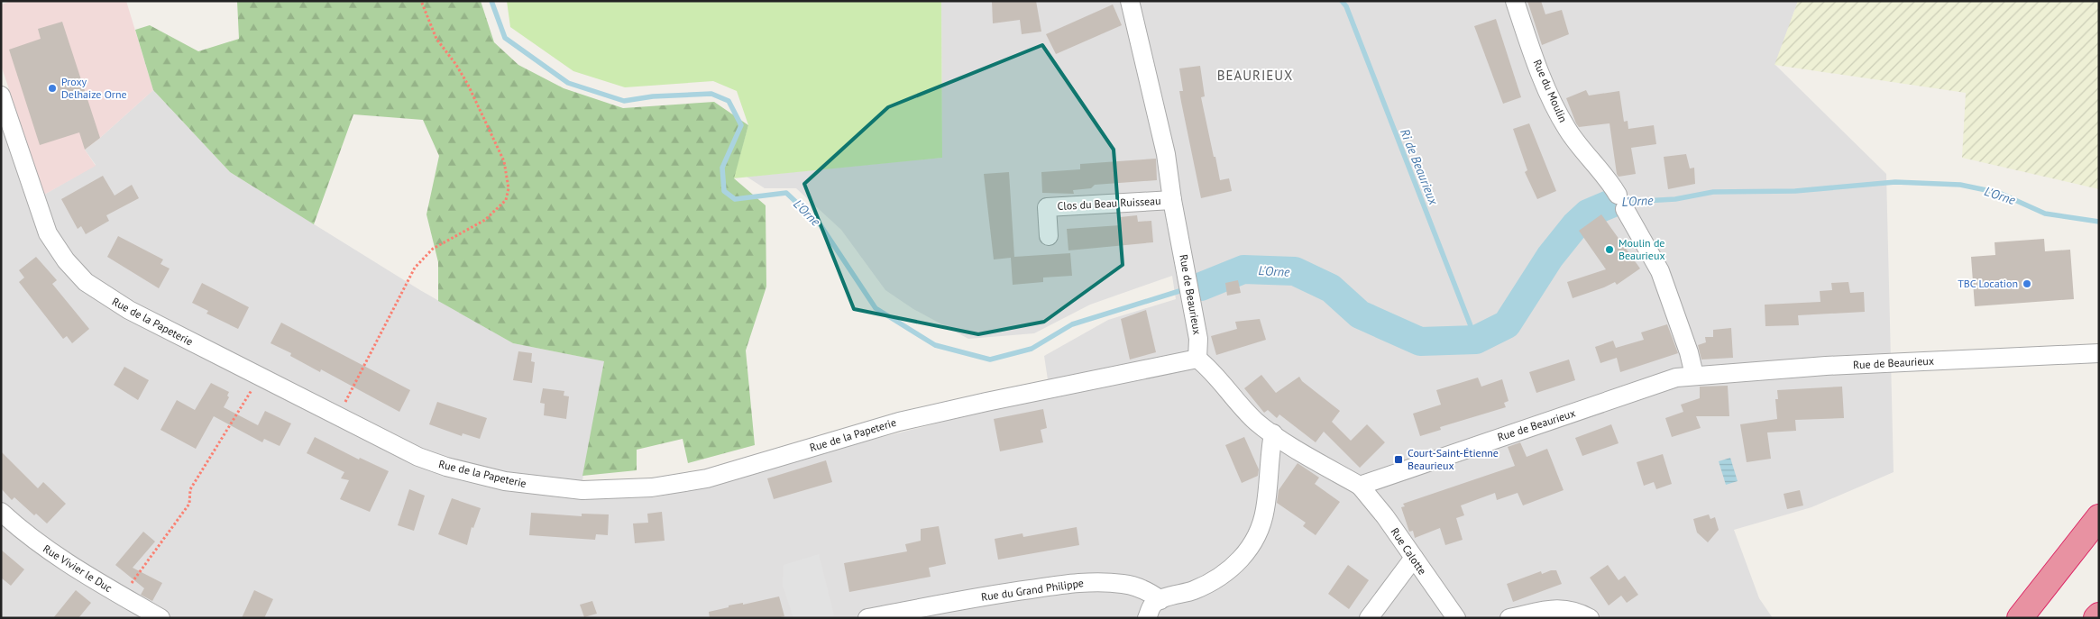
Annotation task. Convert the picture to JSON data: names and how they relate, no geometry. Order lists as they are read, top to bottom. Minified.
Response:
{"streets":{"street":["Rue du Moulin","Clos du Beau Ruisseau","Rue de Beaurieux","Rue de la Papeterie","Rue Calotte","Rue Vivier le Duc","Rue du Grand Philippe"]},"crossings":[["Rue du Moulin","Rue de Beaurieux"],["Clos du Beau Ruisseau","Rue de Beaurieux"],["Rue de Beaurieux","Rue de la Papeterie"],["Rue de Beaurieux","Rue Calotte"]],"districts":["BEAURIEUX"],"water":["Ri de Beaurieux","L'Orne"],"places":{"other":["Proxy Delhaize Orne","Moulin de Beaurieux","TBC Location"],"transit":["Court-Saint-Étienne Beaurieux"]}}
